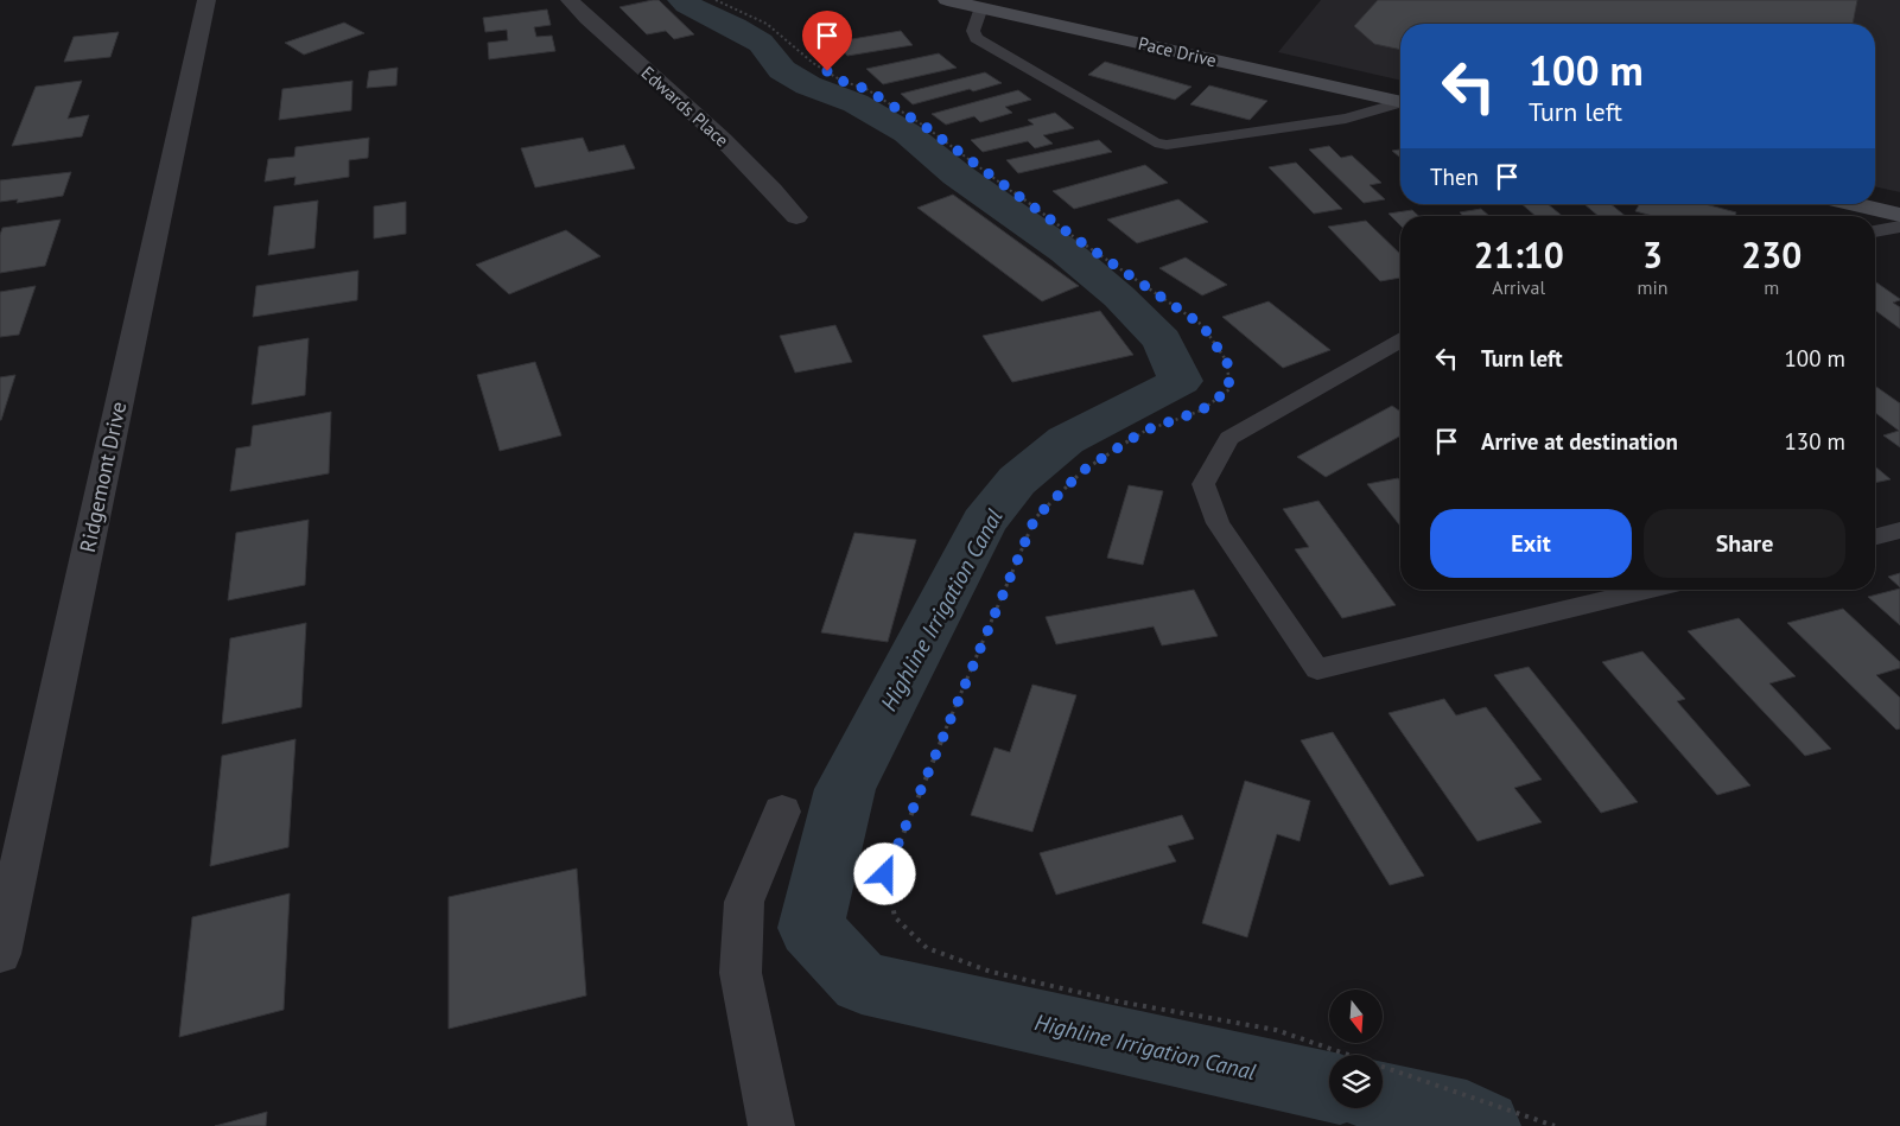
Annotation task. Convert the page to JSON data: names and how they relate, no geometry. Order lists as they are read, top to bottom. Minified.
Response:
{"streets":{"street":["Pace Drive","Edwards Place","Ridgemont Drive"]},"water":["Highline Irrigation Canal"],"north":"bottom","page":{"turn":["100 m","Turn left"],"then":"Then","eta":["21:10","Arrival","3","min","230","m"],"list":[{"name":"Turn left","value":"100 m"},{"name":"Arrive at destination","value":"130 m"}],"buttons":["Exit","Share"]}}
